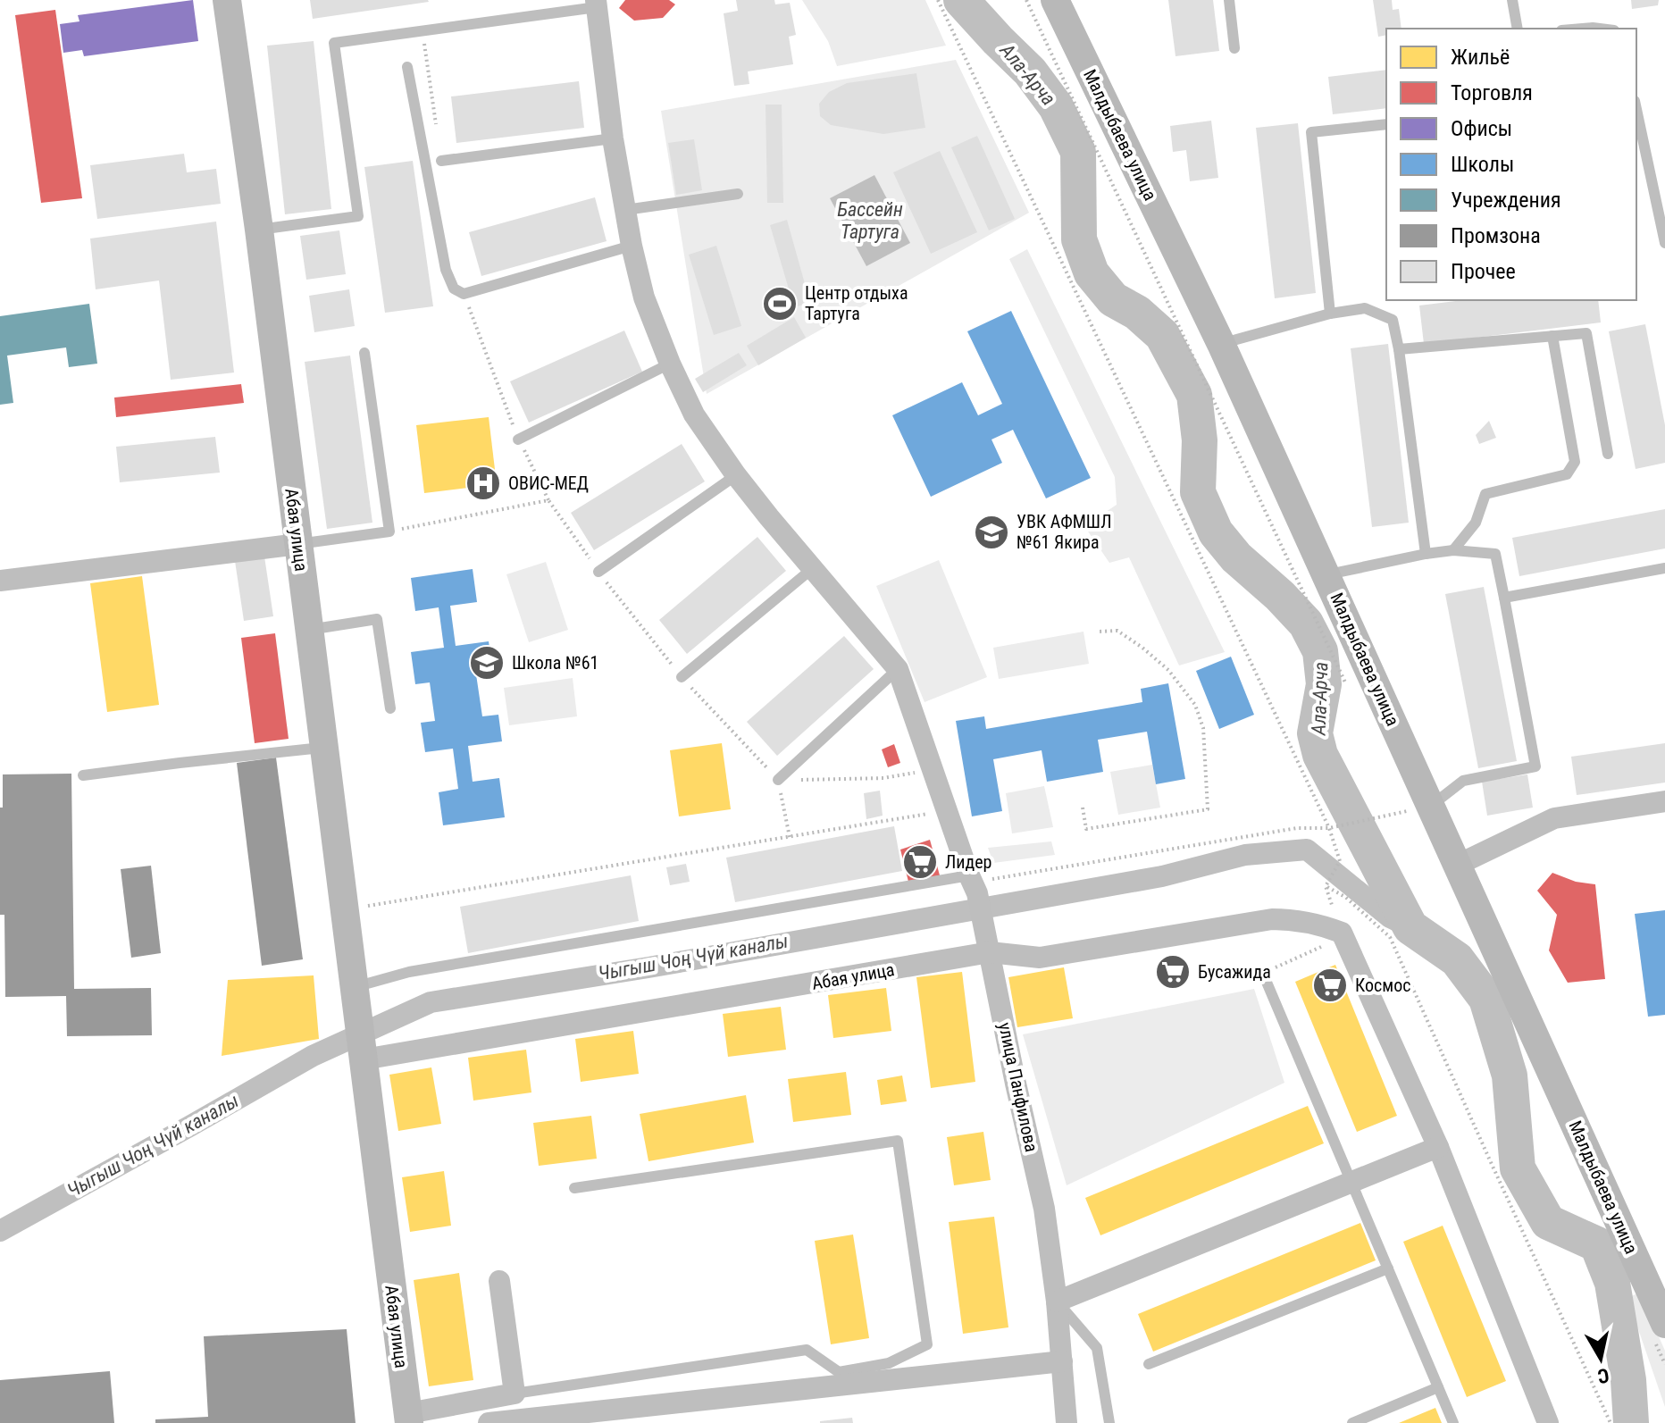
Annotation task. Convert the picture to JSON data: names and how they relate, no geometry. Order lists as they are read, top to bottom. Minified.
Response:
{"streets":{"street":["Малдыбаева улица","Абая улица","улица Панфилова"]},"crossings":[["Абая улица","улица Панфилова"]],"water":["Ала-Арча","Бассейн Тартуга","Чыгыш Чоң Чүй каналы"],"places":{"sports":["Центр отдыха Тартуга"],"hospital":["ОВИС-МЕД"],"school or university":["УВК АФМШЛ №61 Якира","Школа №61"],"supermarket":["Лидер","Бусажида","Космос"]},"legend":["Жильё","Торговля","Офисы","Школы","Учреждения","Промзона","Прочее"],"north":"bottom"}
